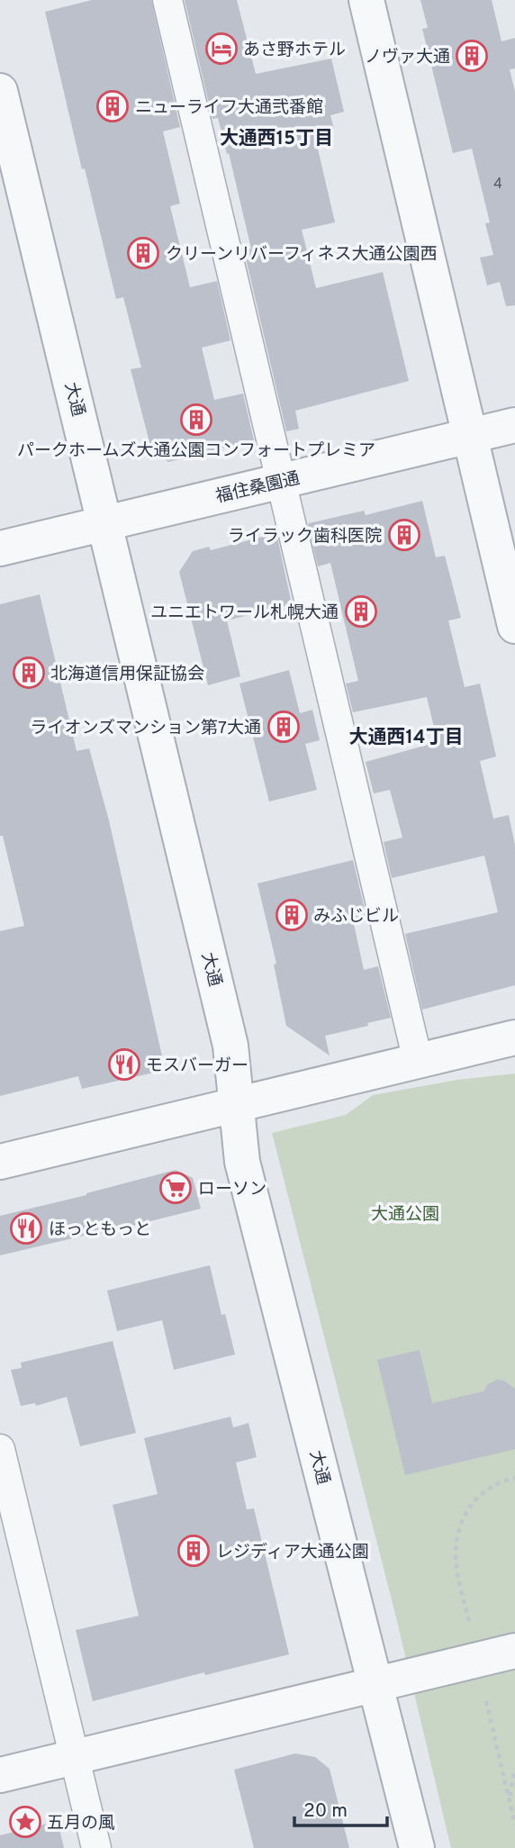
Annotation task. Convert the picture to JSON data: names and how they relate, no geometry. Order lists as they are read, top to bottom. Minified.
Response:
{"streets":{"street":["大通","福住桑園通"]},"crossings":[["大通","福住桑園通"]],"districts":["大通西15丁目","大通西14丁目"],"parks":["大通公園"],"places":{"hotel":["あさ野ホテル"],"building":["ノヴァ大通","ニューライフ大通弐番館","クリーンリバーフィネス大通公園西","パークホームズ大通公園コンフォートプレミア","ライラック歯科医院","ユニエトワール札幌大通","北海道信用保証協会","ライオンズマンション第7大通","みふじビル","レジディア大通公園"],"restaurant":["モスバーガー","ほっともっと"],"supermarket":["ローソン"],"place":["五月の風"]},"house_numbers":["4"],"scale_bar":"20 m"}
